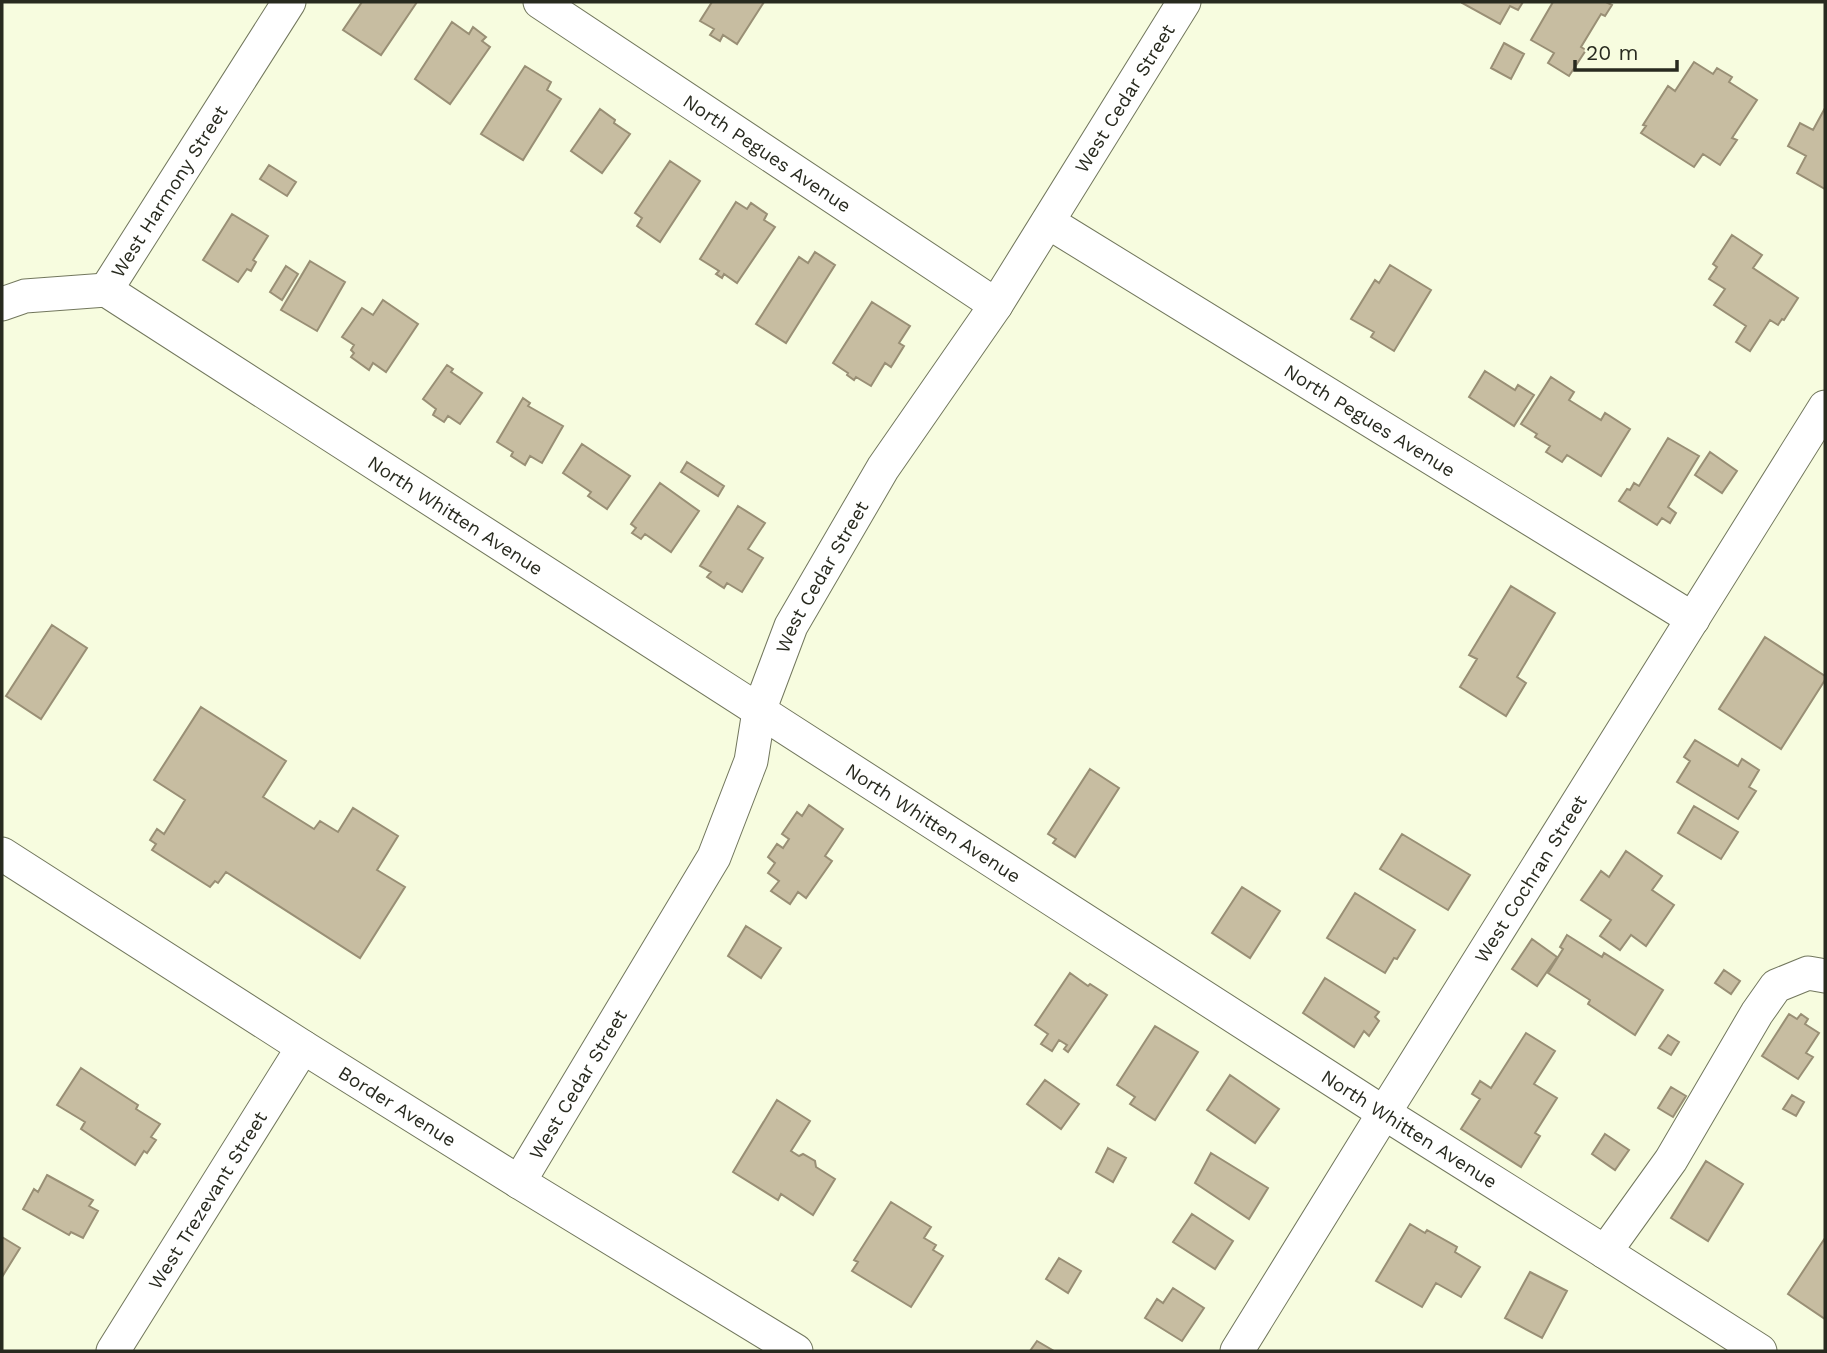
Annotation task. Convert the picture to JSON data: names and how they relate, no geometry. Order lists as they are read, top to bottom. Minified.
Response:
{"streets":{"street":["West Cedar Street","North Pegues Avenue","West Harmony Street","North Whitten Avenue","West Cochran Street","Border Avenue","West Trezevant Street"]},"crossings":[["West Cedar Street","North Pegues Avenue"],["West Cedar Street","North Whitten Avenue"],["West Cedar Street","Border Avenue"],["North Pegues Avenue","West Cochran Street"],["West Harmony Street","North Whitten Avenue"],["North Whitten Avenue","West Cochran Street"],["Border Avenue","West Trezevant Street"]],"scale_bar":"20 m"}
